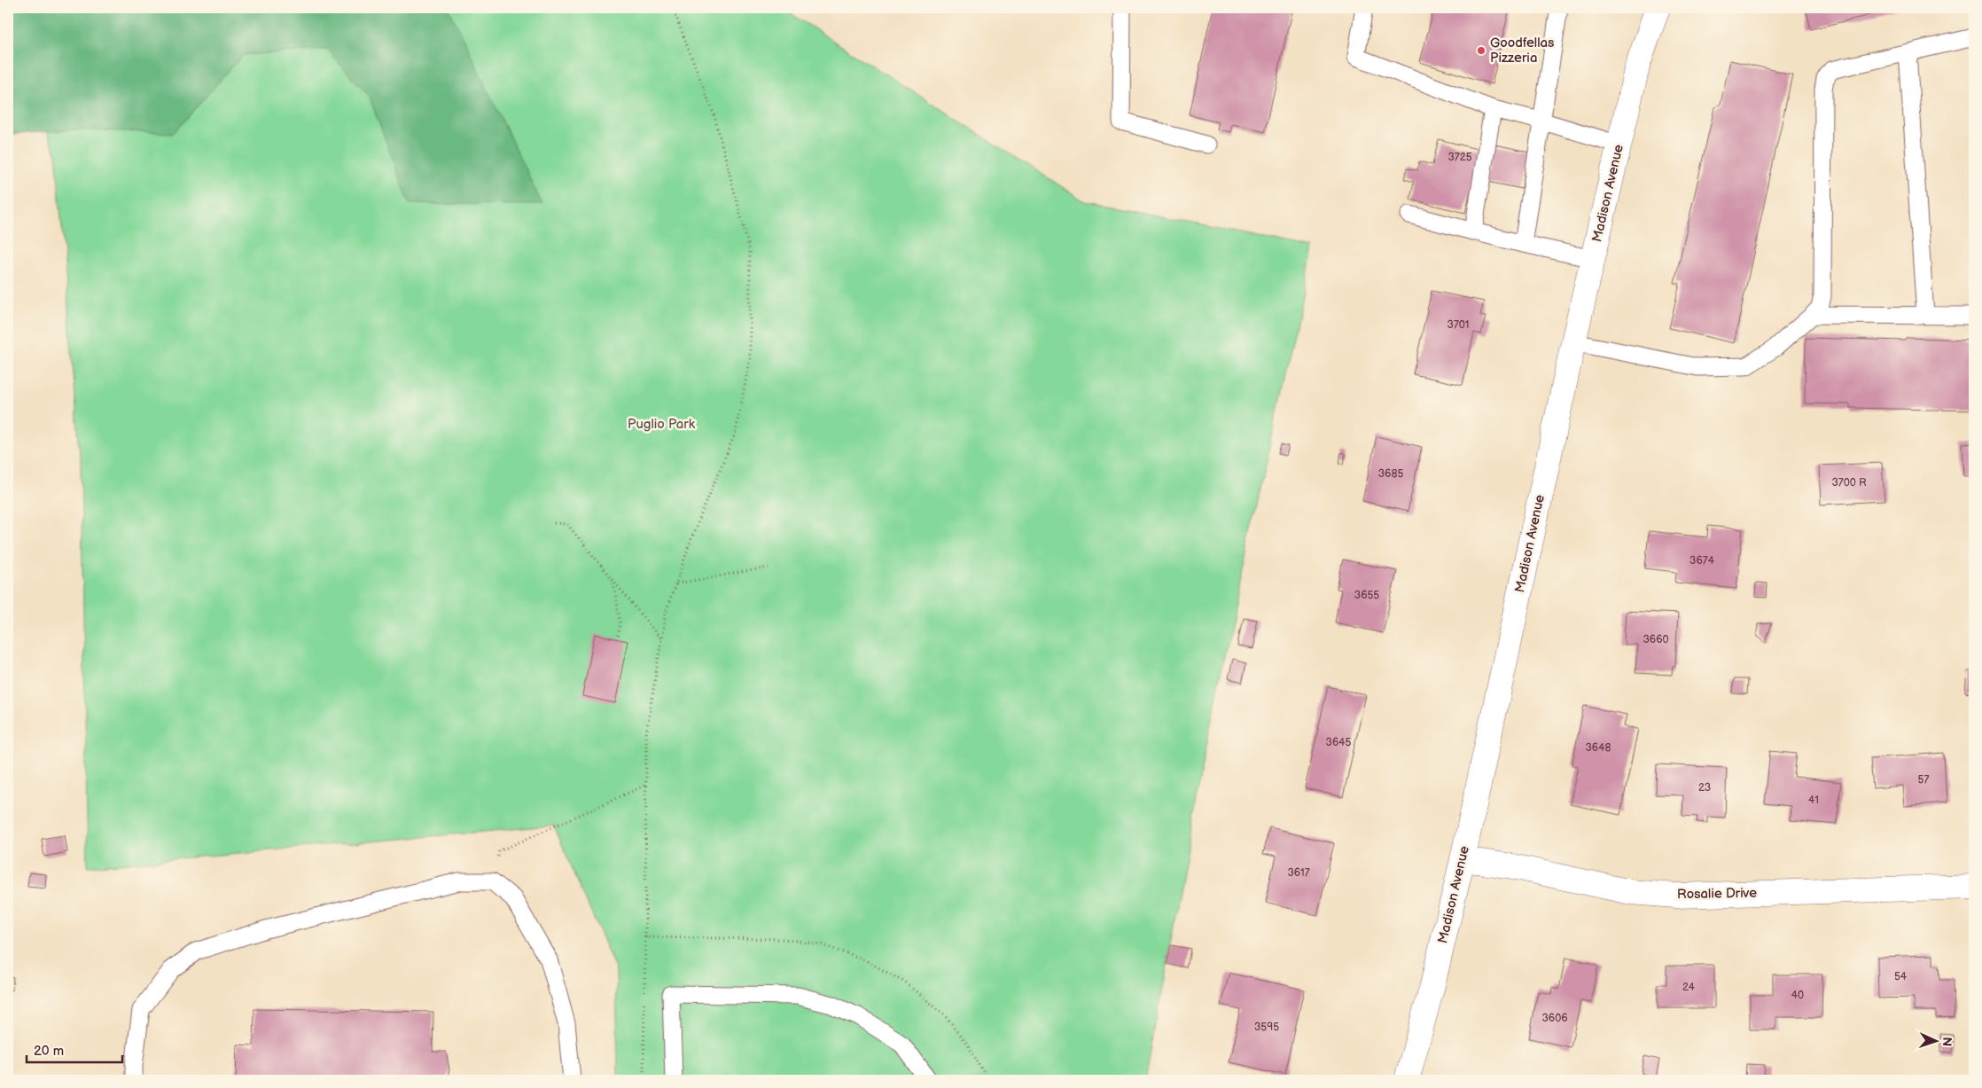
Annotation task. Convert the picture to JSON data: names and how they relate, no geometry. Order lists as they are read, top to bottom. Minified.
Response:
{"streets":{"main road":["Madison Avenue","Rosalie Drive"]},"crossings":[["Madison Avenue","Rosalie Drive"]],"parks":["Puglio Park"],"places":["Goodfellas Pizzeria"],"house_numbers":["3725","3701","3685","3700 R","3674","3655","3660","3645","3648","57","23","41","3617","54","24","40","3606","3595"],"scale_bar":"20 m","north":"right"}
